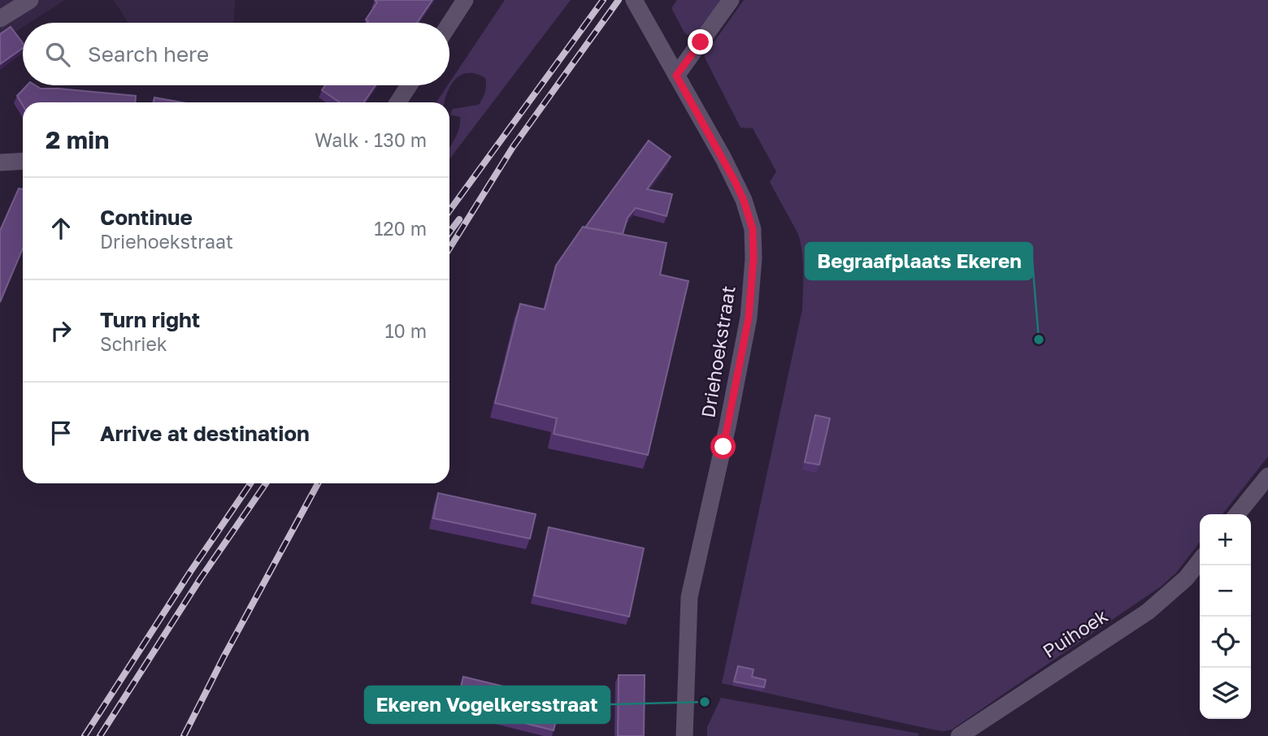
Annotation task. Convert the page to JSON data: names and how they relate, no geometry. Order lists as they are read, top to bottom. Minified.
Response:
{"streets":{"street":["Driehoekstraat","Puihoek"]},"places":["Begraafplaats Ekeren","Ekeren Vogelkersstraat"],"page":{"search":"Search here","heading":["2 min","Walk · 130 m"],"list":[["Continue","Driehoekstraat","120 m"],["Turn right","Schriek","10 m"],"Arrive at destination"],"map_buttons":["+","−"]}}
